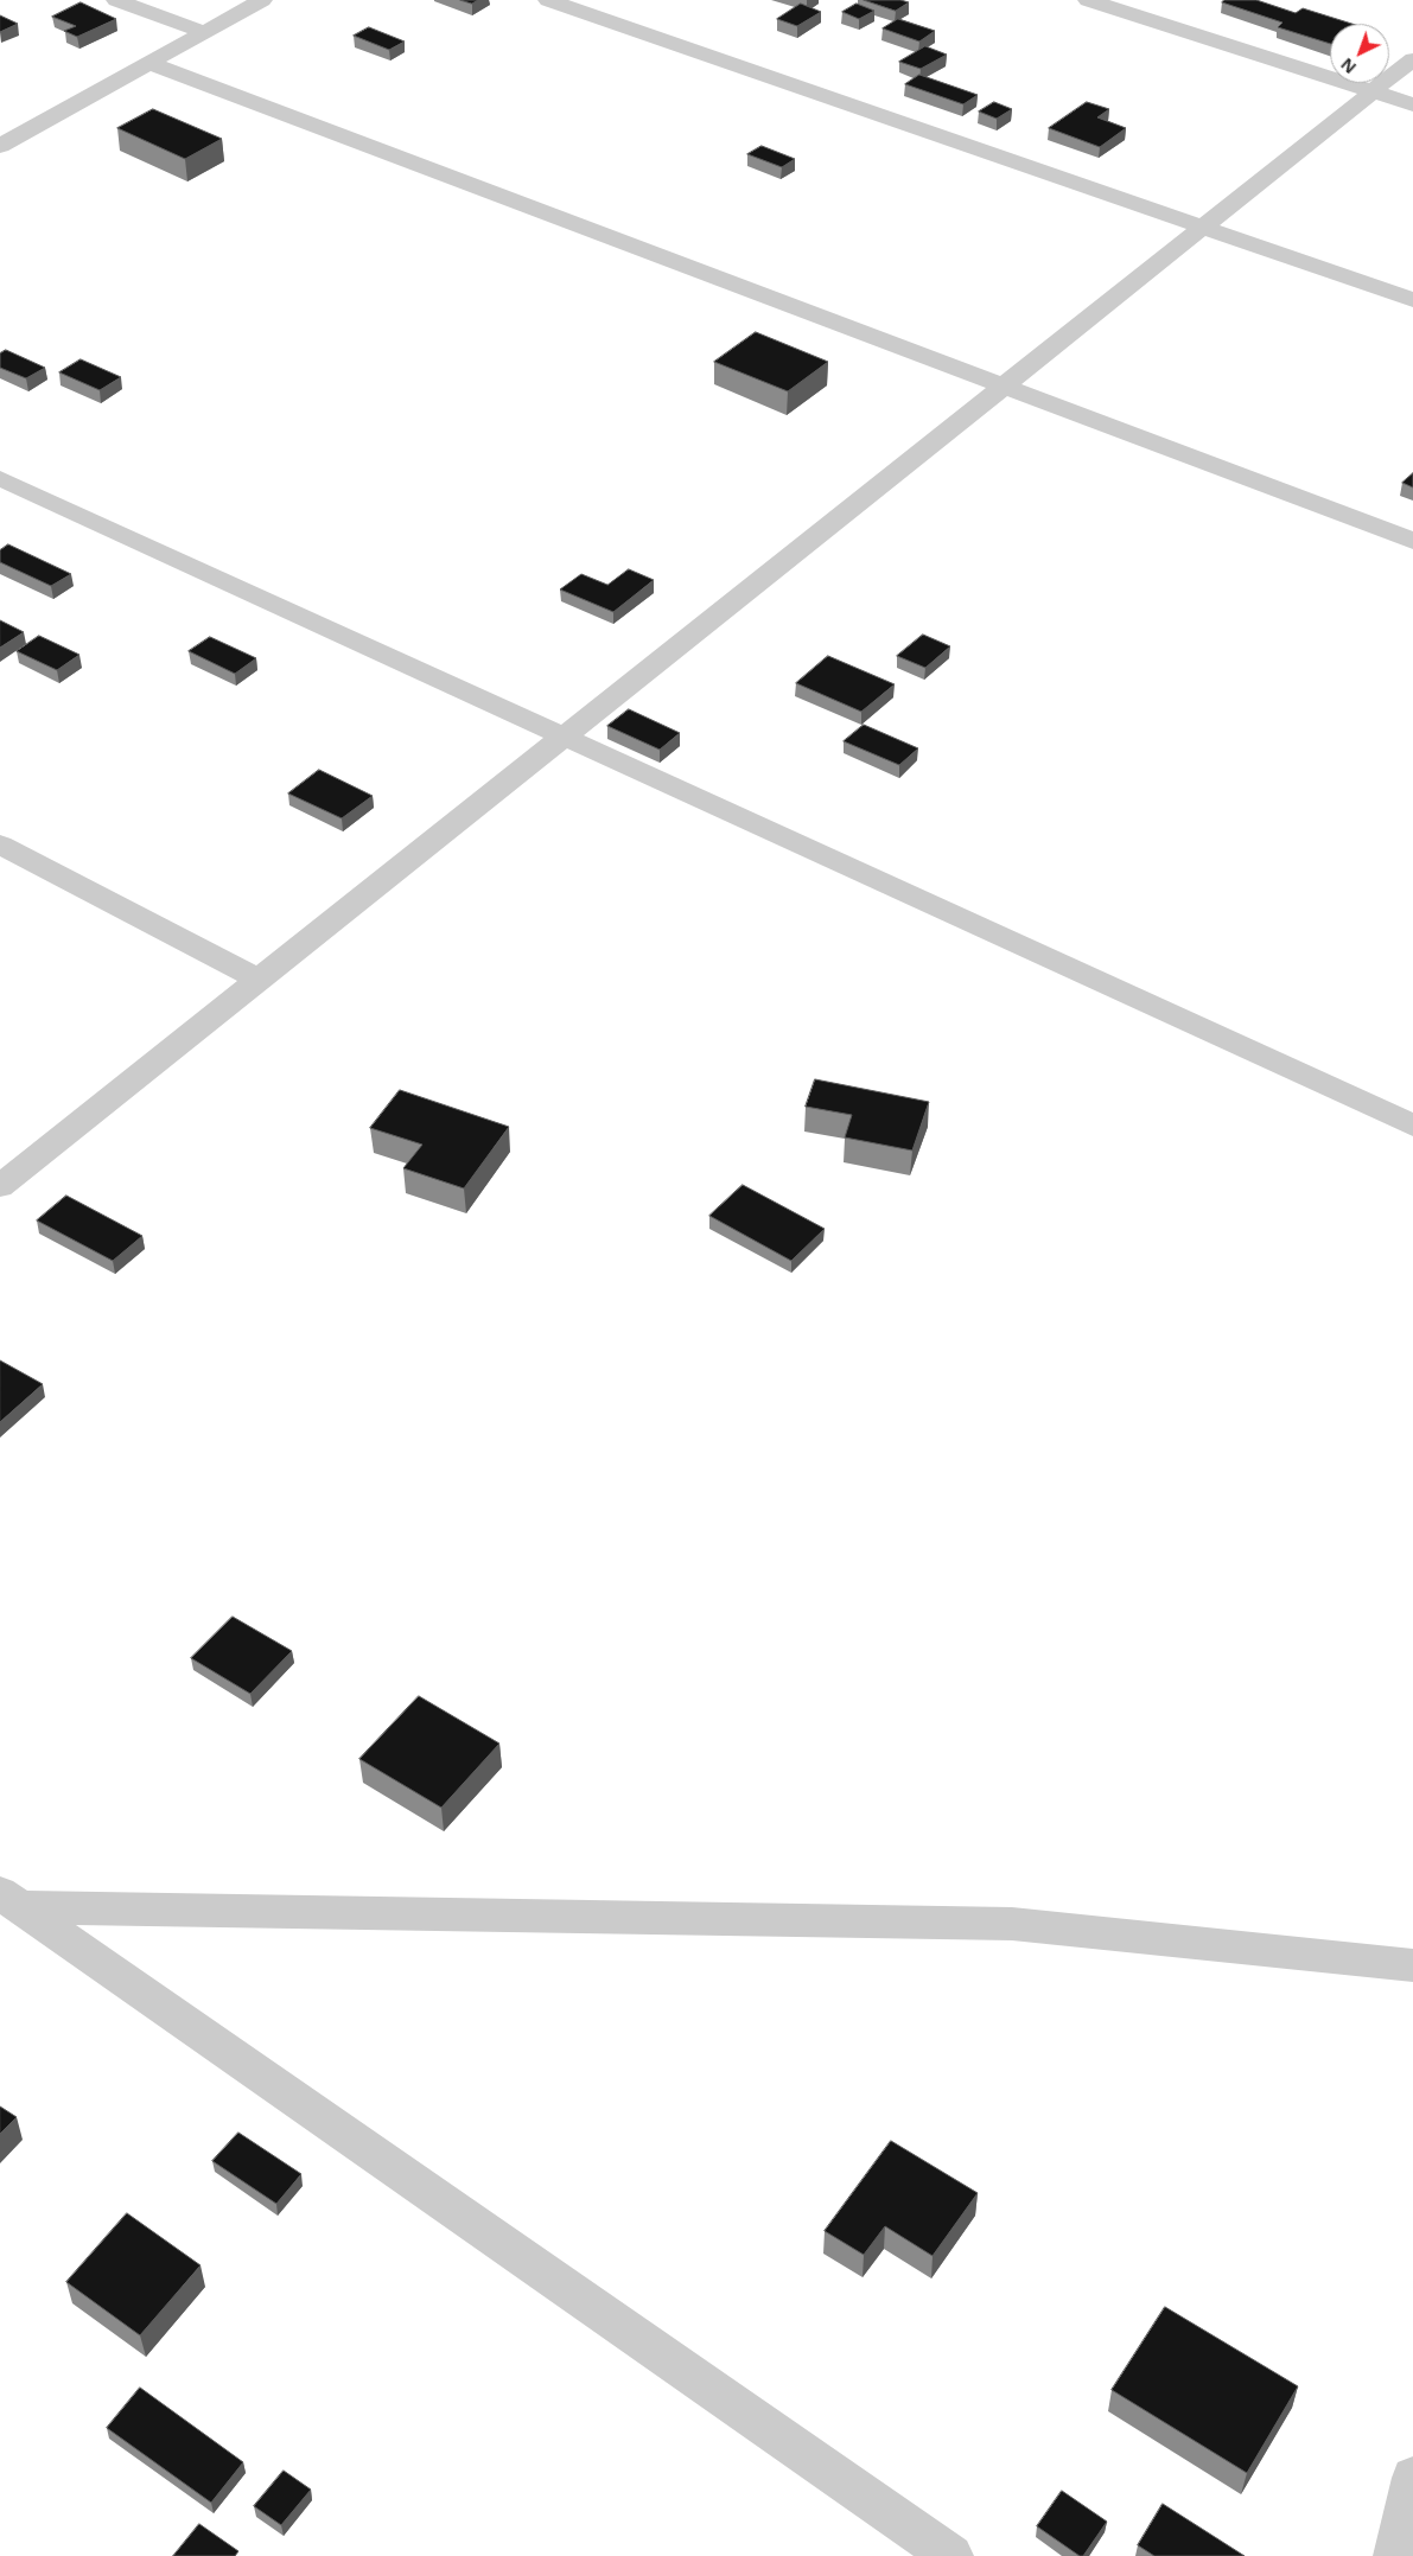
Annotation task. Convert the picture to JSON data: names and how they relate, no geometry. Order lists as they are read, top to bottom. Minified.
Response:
{"north":"bottom left"}
